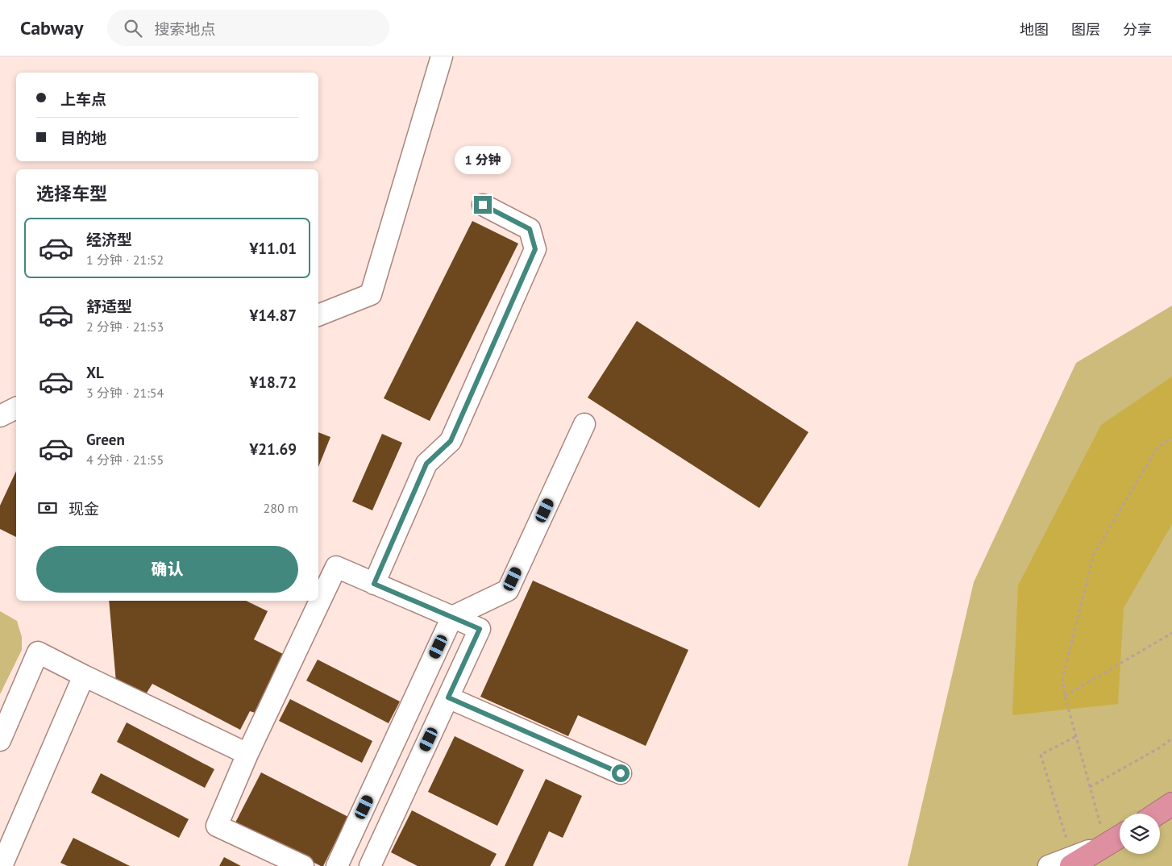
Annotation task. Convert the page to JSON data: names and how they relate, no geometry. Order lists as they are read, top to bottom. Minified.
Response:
{"page":{"header":"Cabway","search":"搜索地点","nav":["地图","图层","分享"],"banner":["上车点","目的地"],"bubble":"1 分钟","heading":"选择车型","list":[{"name":"经济型","note":"1 分钟 · 21:52","value":"¥11.01"},{"name":"舒适型","note":"2 分钟 · 21:53","value":"¥14.87"},{"name":"XL","note":"3 分钟 · 21:54","value":"¥18.72"},{"name":"Green","note":"4 分钟 · 21:55","value":"¥21.69"}],"pay":["现金","280 m"],"buttons":"确认"}}
